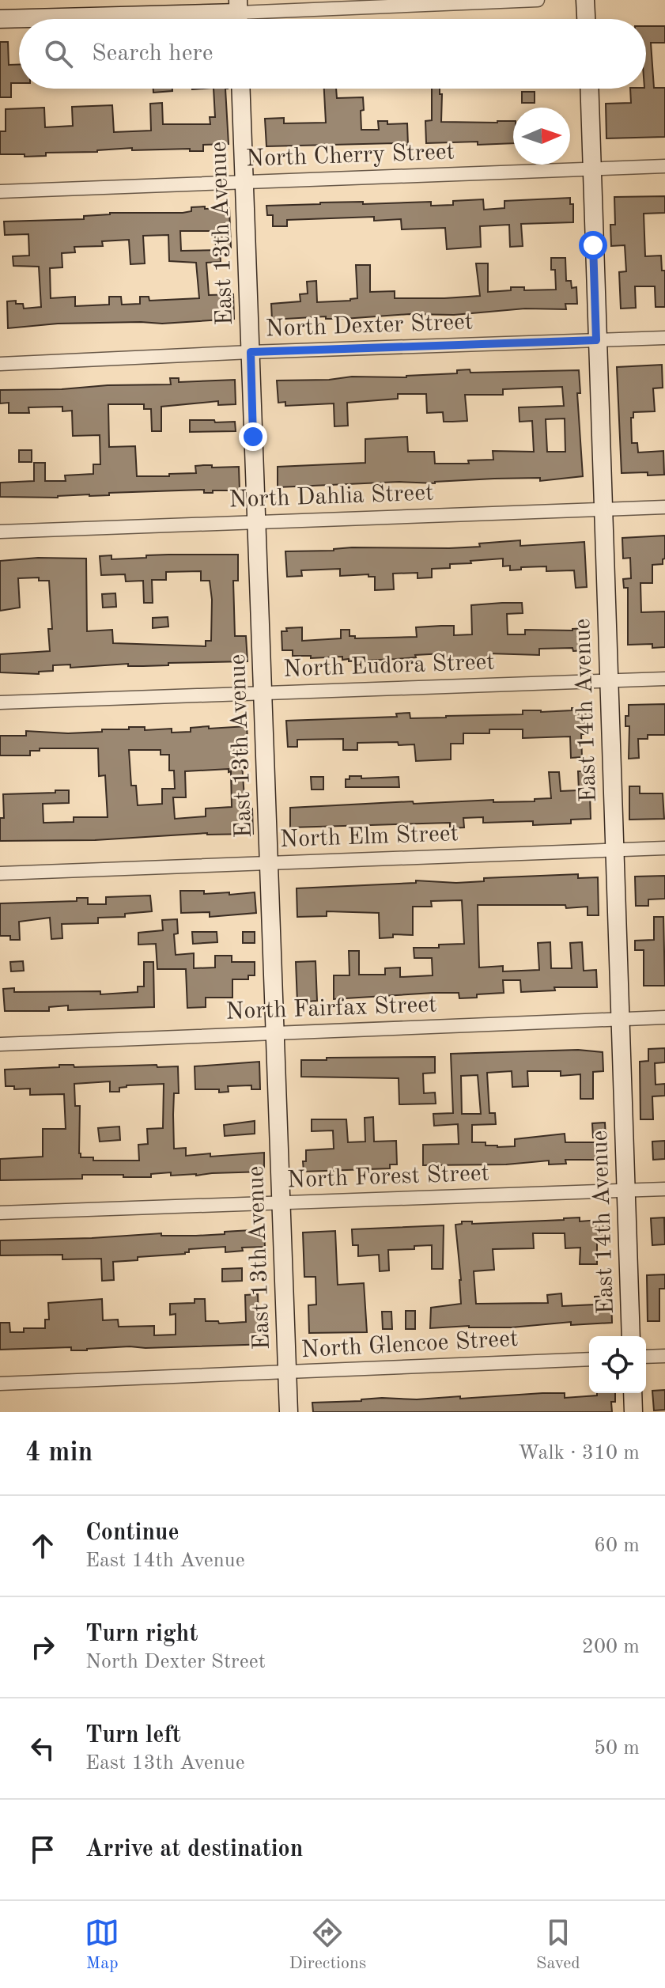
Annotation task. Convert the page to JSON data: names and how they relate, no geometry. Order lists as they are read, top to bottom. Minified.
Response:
{"streets":{"main road":["East 13th Avenue","East 14th Avenue"],"street":["North Cherry Street","North Dexter Street","North Dahlia Street","North Eudora Street","North Elm Street","North Fairfax Street","North Forest Street","North Glencoe Street"]},"crossings":[["North Cherry Street","East 13th Avenue"],["North Cherry Street","East 14th Avenue"],["East 13th Avenue","North Dexter Street"],["East 13th Avenue","North Dahlia Street"],["East 13th Avenue","North Eudora Street"],["East 13th Avenue","North Elm Street"],["East 13th Avenue","North Fairfax Street"],["East 13th Avenue","North Forest Street"],["East 13th Avenue","North Glencoe Street"],["North Dexter Street","East 14th Avenue"],["North Dahlia Street","East 14th Avenue"],["North Eudora Street","East 14th Avenue"],["East 14th Avenue","North Elm Street"],["East 14th Avenue","North Fairfax Street"],["East 14th Avenue","North Forest Street"]],"north":"right","page":{"search":"Search here","heading":["4 min","Walk · 310 m"],"list":[["Continue","East 14th Avenue","60 m"],["Turn right","North Dexter Street","200 m"],["Turn left","East 13th Avenue","50 m"],"Arrive at destination"],"nav":["Map","Directions","Saved"]}}
